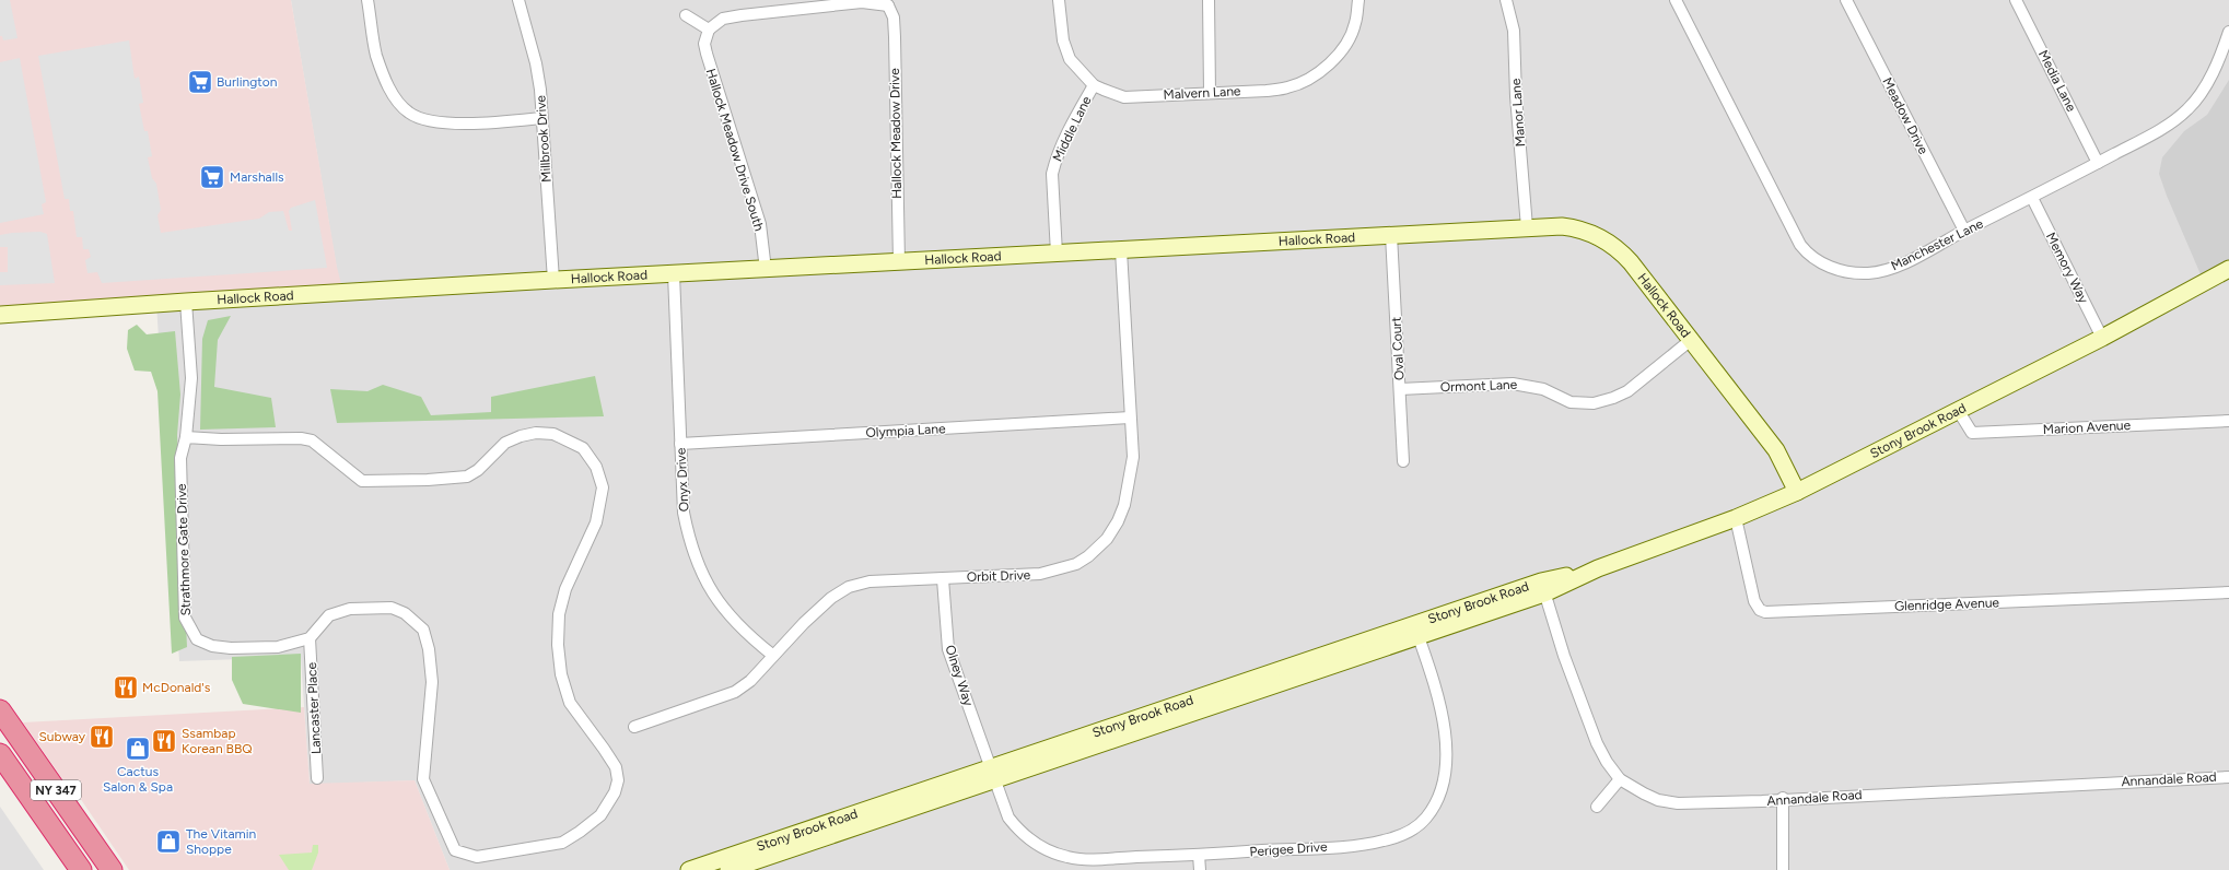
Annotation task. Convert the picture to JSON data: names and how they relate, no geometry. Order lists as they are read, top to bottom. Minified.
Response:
{"streets":{"highway":["NY 347"],"street":["Media Lane","Malvern Lane","Manor Lane","Meadow Drive","Middle Lane","Hallock Meadow Drive","Millbrook Drive","Hallock Meadow Drive South","Hallock Road","Manchester Lane","Memory Way","Oval Court","Ormont Lane","Marion Avenue","Stony Brook Road","Olympia Lane","Onyx Drive","Strathmore Gate Drive","Orbit Drive","Glenridge Avenue","Olney Way","Lancaster Place","Annandale Road","Perigee Drive"]},"crossings":[["Media Lane","Manchester Lane"],["Malvern Lane","Middle Lane"],["Manor Lane","Hallock Road"],["Meadow Drive","Manchester Lane"],["Middle Lane","Hallock Road"],["Hallock Meadow Drive","Hallock Road"],["Millbrook Drive","Hallock Road"],["Hallock Meadow Drive South","Hallock Road"],["Hallock Road","Oval Court"],["Hallock Road","Ormont Lane"],["Hallock Road","Stony Brook Road"],["Hallock Road","Onyx Drive"],["Hallock Road","Strathmore Gate Drive"],["Hallock Road","Orbit Drive"],["Manchester Lane","Memory Way"],["Memory Way","Stony Brook Road"],["Oval Court","Ormont Lane"],["Marion Avenue","Stony Brook Road"],["Stony Brook Road","Glenridge Avenue"],["Stony Brook Road","Olney Way"],["Stony Brook Road","Annandale Road"],["Stony Brook Road","Perigee Drive"],["Olympia Lane","Onyx Drive"],["Olympia Lane","Orbit Drive"],["Onyx Drive","Orbit Drive"],["Strathmore Gate Drive","Lancaster Place"],["Orbit Drive","Olney Way"],["Olney Way","Perigee Drive"]],"places":{"supermarket":["Burlington","Marshalls"],"restaurant":["McDonald's","Subway","Ssambap Korean BBQ"],"shop":["Cactus Salon & Spa","The Vitamin Shoppe"]}}
